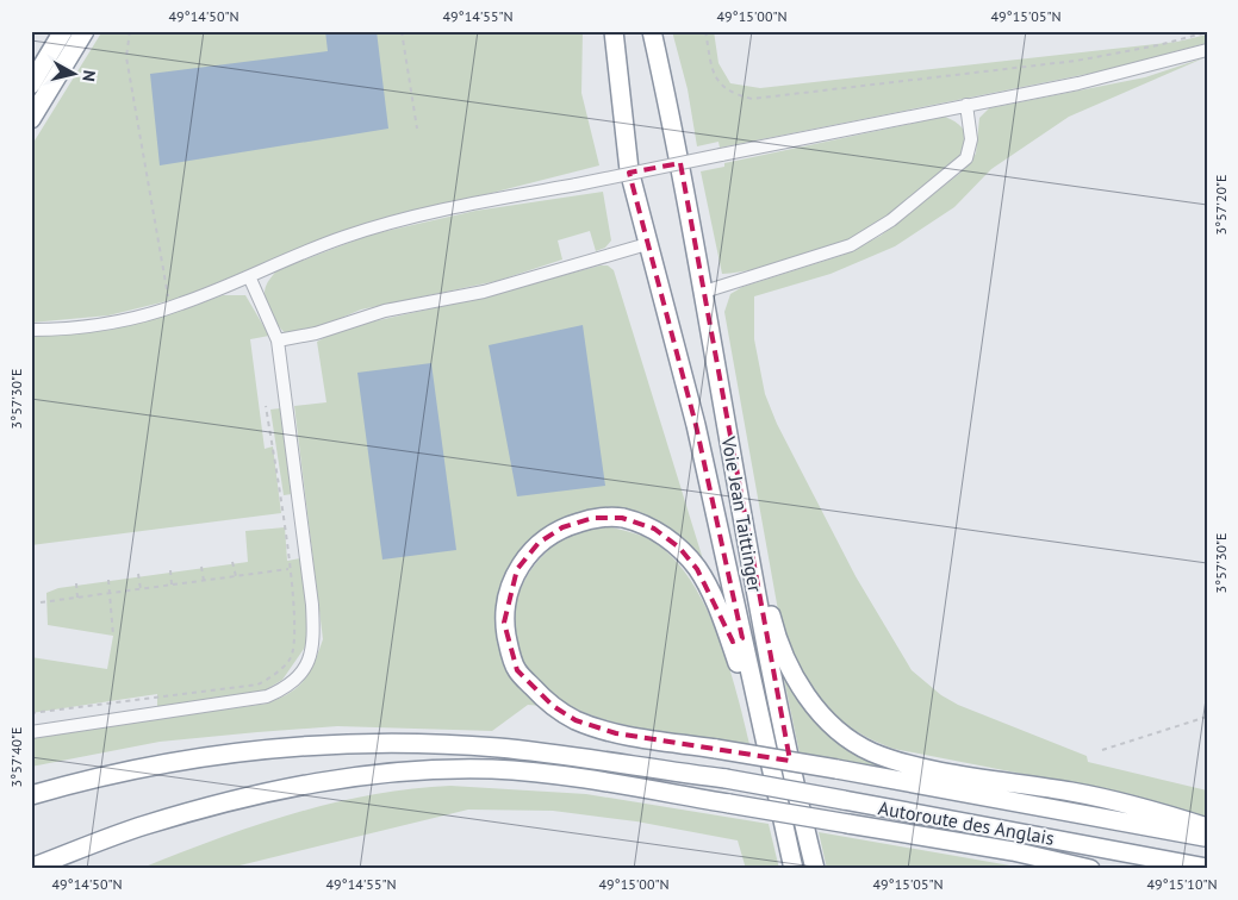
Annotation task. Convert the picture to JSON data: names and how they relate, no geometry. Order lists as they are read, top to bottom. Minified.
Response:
{"streets":{"highway":["Voie Jean Taittinger","Autoroute des Anglais"]},"north":"right","coordinates":["49°14'50\"N","49°14'55\"N","49°15'00\"N","49°15'05\"N","3°57'20\"E","3°57'30\"E","3°57'40\"E","49°15'10\"N"]}
